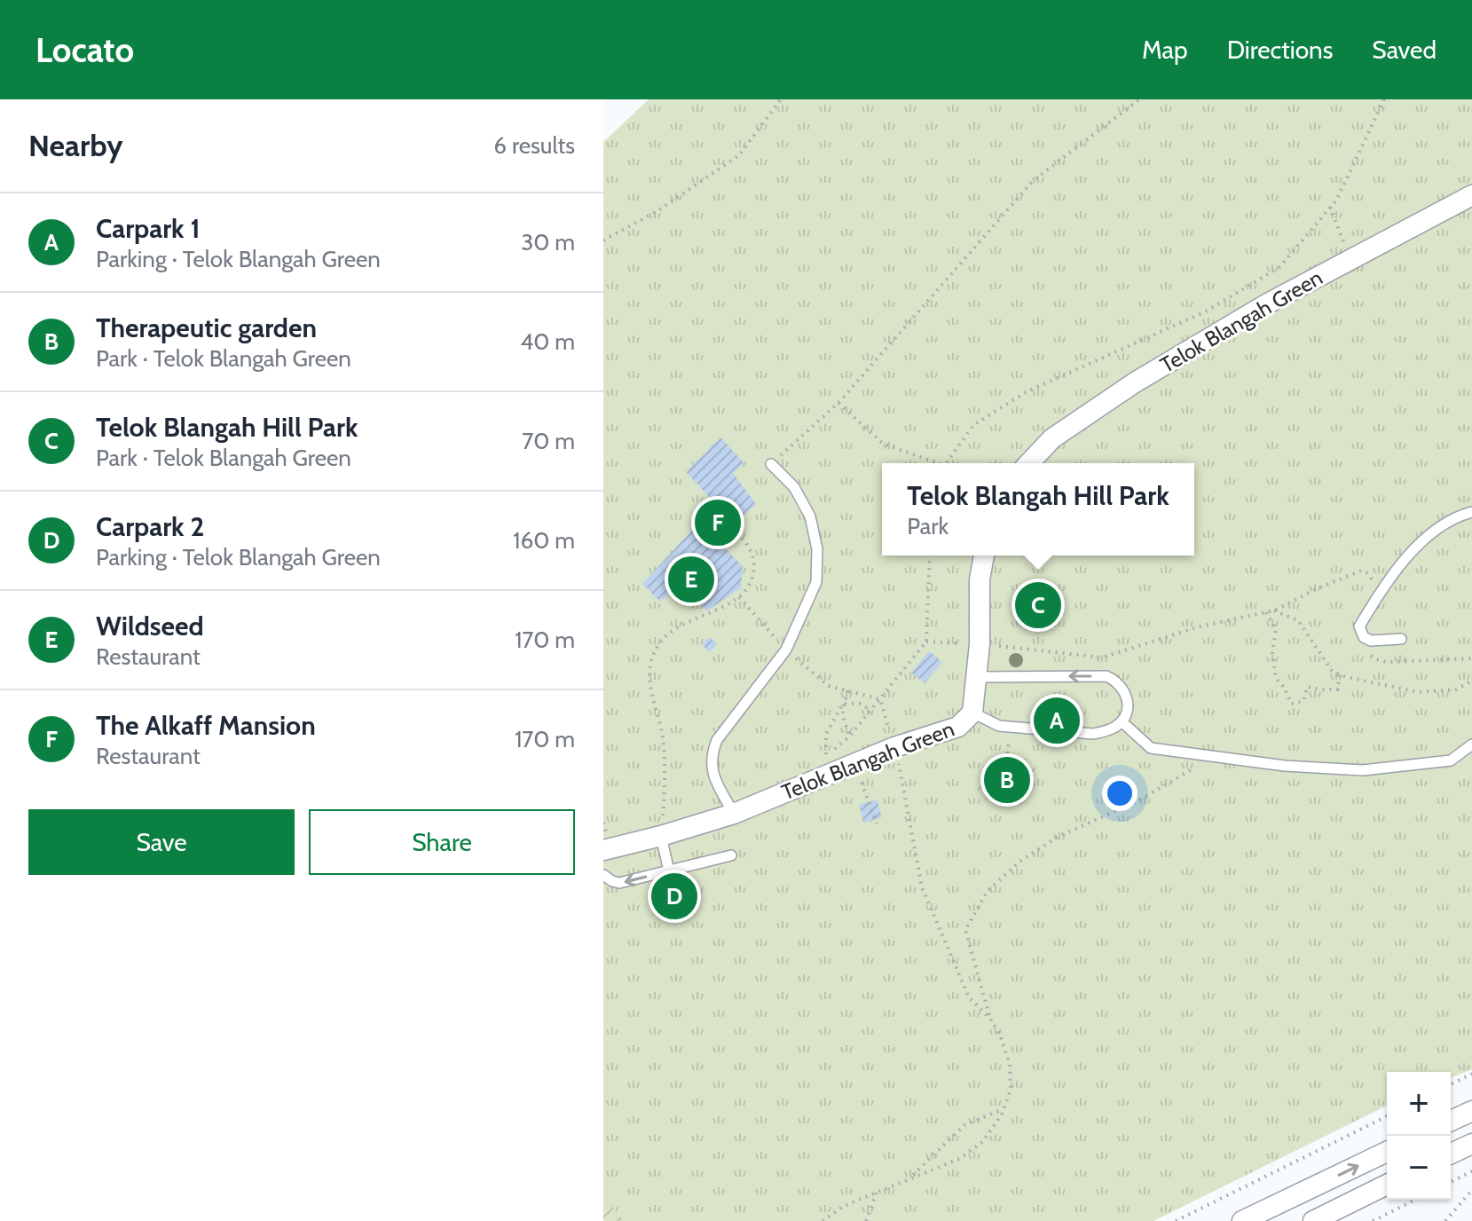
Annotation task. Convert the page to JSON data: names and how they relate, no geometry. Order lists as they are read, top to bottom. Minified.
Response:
{"streets":{"street":["Telok Blangah Green"]},"page":{"header":"Locato","nav":["Map","Directions","Saved"],"heading":["Nearby","6 results"],"list":[{"mark":"A","name":"Carpark 1","note":"Parking · Telok Blangah Green","value":"30 m"},{"mark":"B","name":"Therapeutic garden","note":"Park · Telok Blangah Green","value":"40 m"},{"mark":"C","name":"Telok Blangah Hill Park","note":"Park · Telok Blangah Green","value":"70 m"},{"mark":"D","name":"Carpark 2","note":"Parking · Telok Blangah Green","value":"160 m"},{"mark":"E","name":"Wildseed","note":"Restaurant","value":"170 m"},{"mark":"F","name":"The Alkaff Mansion","note":"Restaurant","value":"170 m"}],"popup":["Telok Blangah Hill Park","Park"],"pins":["F","E","C","A","B","D"],"buttons":["Save","Share"],"map_buttons":["+","−"]}}
